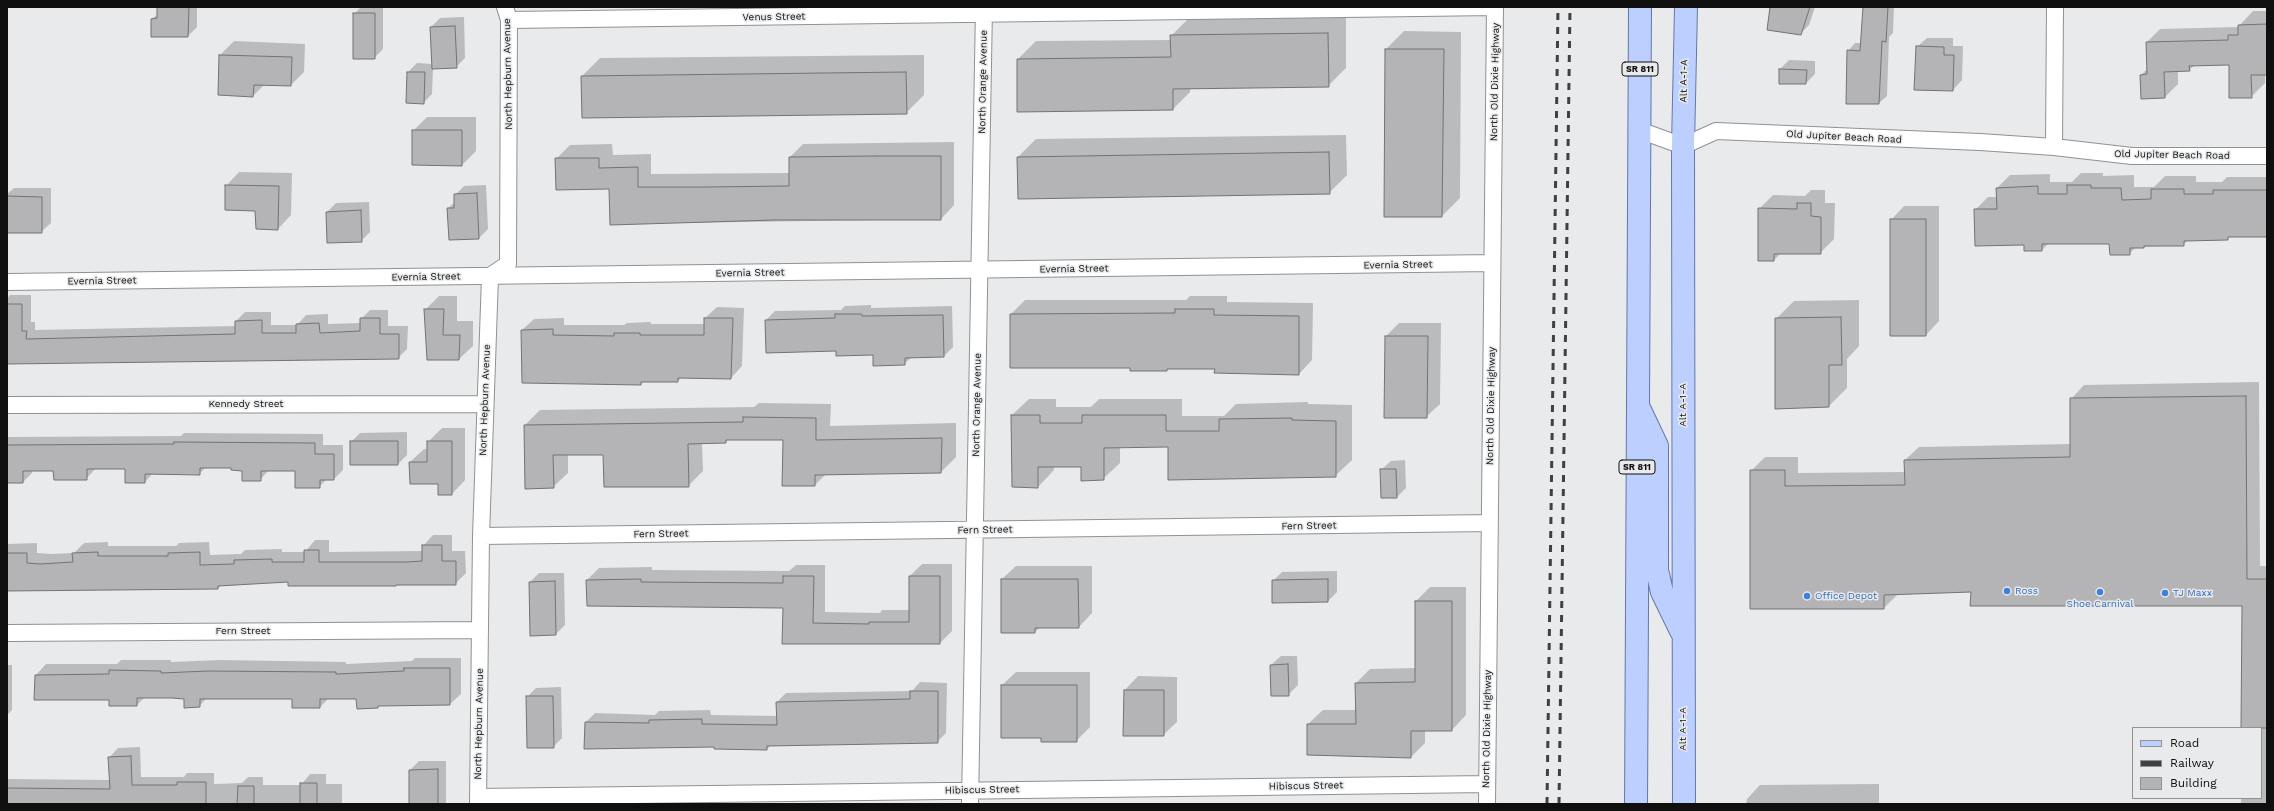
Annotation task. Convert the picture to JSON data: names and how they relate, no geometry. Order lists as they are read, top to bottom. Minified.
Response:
{"streets":{"main road":["SR 811","Alt A-1-A"],"street":["Venus Street","North Hepburn Avenue","North Orange Avenue","North Old Dixie Highway","Old Jupiter Beach Road","Evernia Street","Kennedy Street","Fern Street","Hibiscus Street"]},"crossings":[["Venus Street","North Hepburn Avenue"],["Venus Street","North Orange Avenue"],["Venus Street","North Old Dixie Highway"],["North Hepburn Avenue","Evernia Street"],["North Hepburn Avenue","Kennedy Street"],["North Hepburn Avenue","Fern Street"],["North Hepburn Avenue","Hibiscus Street"],["Alt A-1-A","Old Jupiter Beach Road"],["North Orange Avenue","Evernia Street"],["North Orange Avenue","Fern Street"],["North Orange Avenue","Hibiscus Street"],["North Old Dixie Highway","Evernia Street"],["North Old Dixie Highway","Fern Street"],["North Old Dixie Highway","Hibiscus Street"]],"places":["Ross","Shoe Carnival","TJ Maxx","Office Depot"],"legend":["Road","Railway","Building"]}
